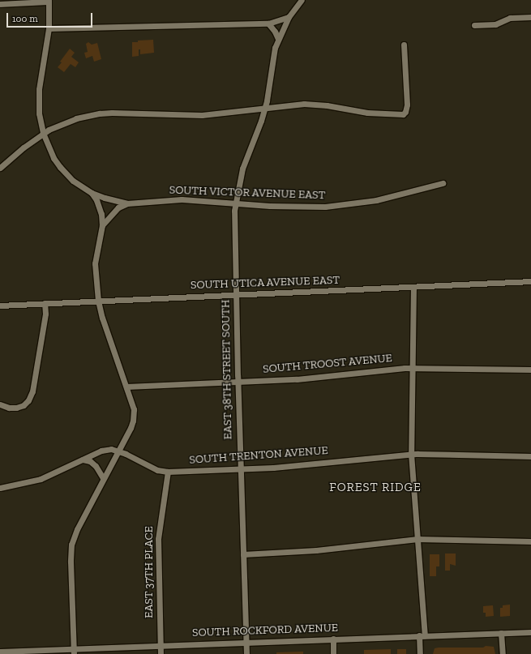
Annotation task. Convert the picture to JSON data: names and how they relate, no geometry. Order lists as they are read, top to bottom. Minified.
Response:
{"streets":{"street":["SOUTH VICTOR AVENUE EAST","SOUTH UTICA AVENUE EAST","SOUTH TROOST AVENUE","EAST 38TH STREET SOUTH","SOUTH TRENTON AVENUE","EAST 37TH PLACE","SOUTH ROCKFORD AVENUE"]},"crossings":[["SOUTH VICTOR AVENUE EAST","EAST 38TH STREET SOUTH"],["SOUTH UTICA AVENUE EAST","EAST 38TH STREET SOUTH"],["SOUTH TROOST AVENUE","EAST 38TH STREET SOUTH"],["EAST 38TH STREET SOUTH","SOUTH TRENTON AVENUE"],["EAST 38TH STREET SOUTH","SOUTH ROCKFORD AVENUE"],["SOUTH TRENTON AVENUE","EAST 37TH PLACE"],["EAST 37TH PLACE","SOUTH ROCKFORD AVENUE"]],"districts":["FOREST RIDGE"],"scale_bar":"100 m"}
